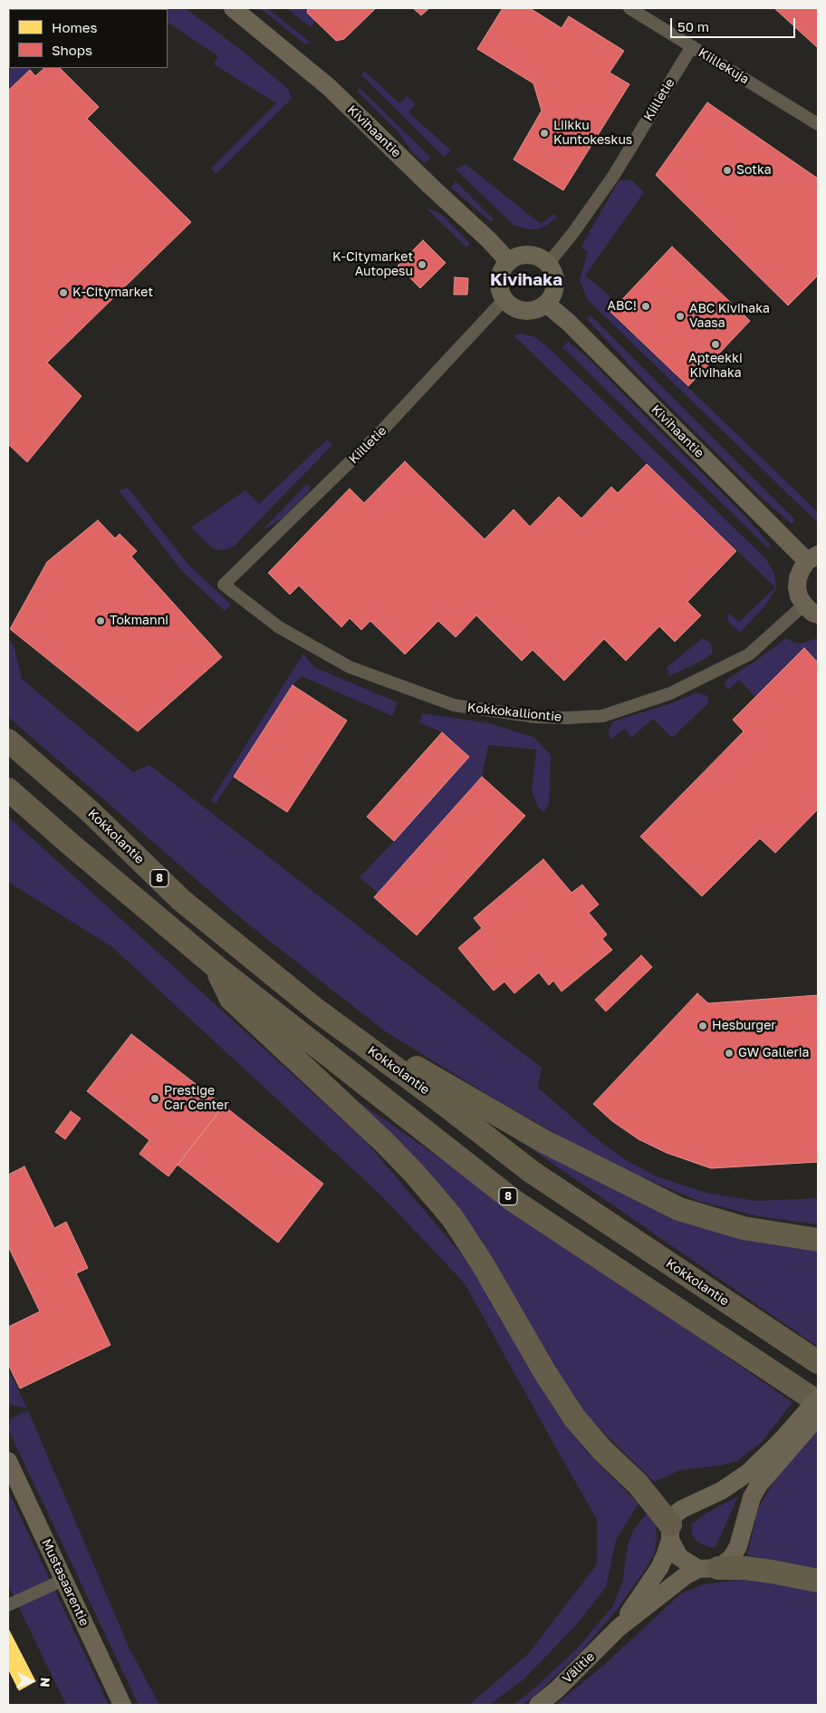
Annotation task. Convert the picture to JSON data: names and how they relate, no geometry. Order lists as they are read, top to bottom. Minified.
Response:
{"streets":{"highway":["Kokkolantie","8"],"main road":["Kivihaantie","Mustasaarentie","Välitie"],"street":["Kiillekuja","Kiilletie","Kokkokalliontie"]},"crossings":[["Kiillekuja","Kiilletie"],["Kiilletie","Kivihaantie"],["Kiilletie","Kokkokalliontie"]],"districts":["Kivihaka"],"places":["Liikku Kuntokeskus","Sotka","K-Citymarket Autopesu","K-Citymarket","ABC!","ABC Kivihaka Vaasa","Apteekki Kivihaka","Tokmanni","Hesburger","GW Galleria","Prestige Car Center"],"legend":["Homes","Shops"],"scale_bar":"50 m","north":"right"}
